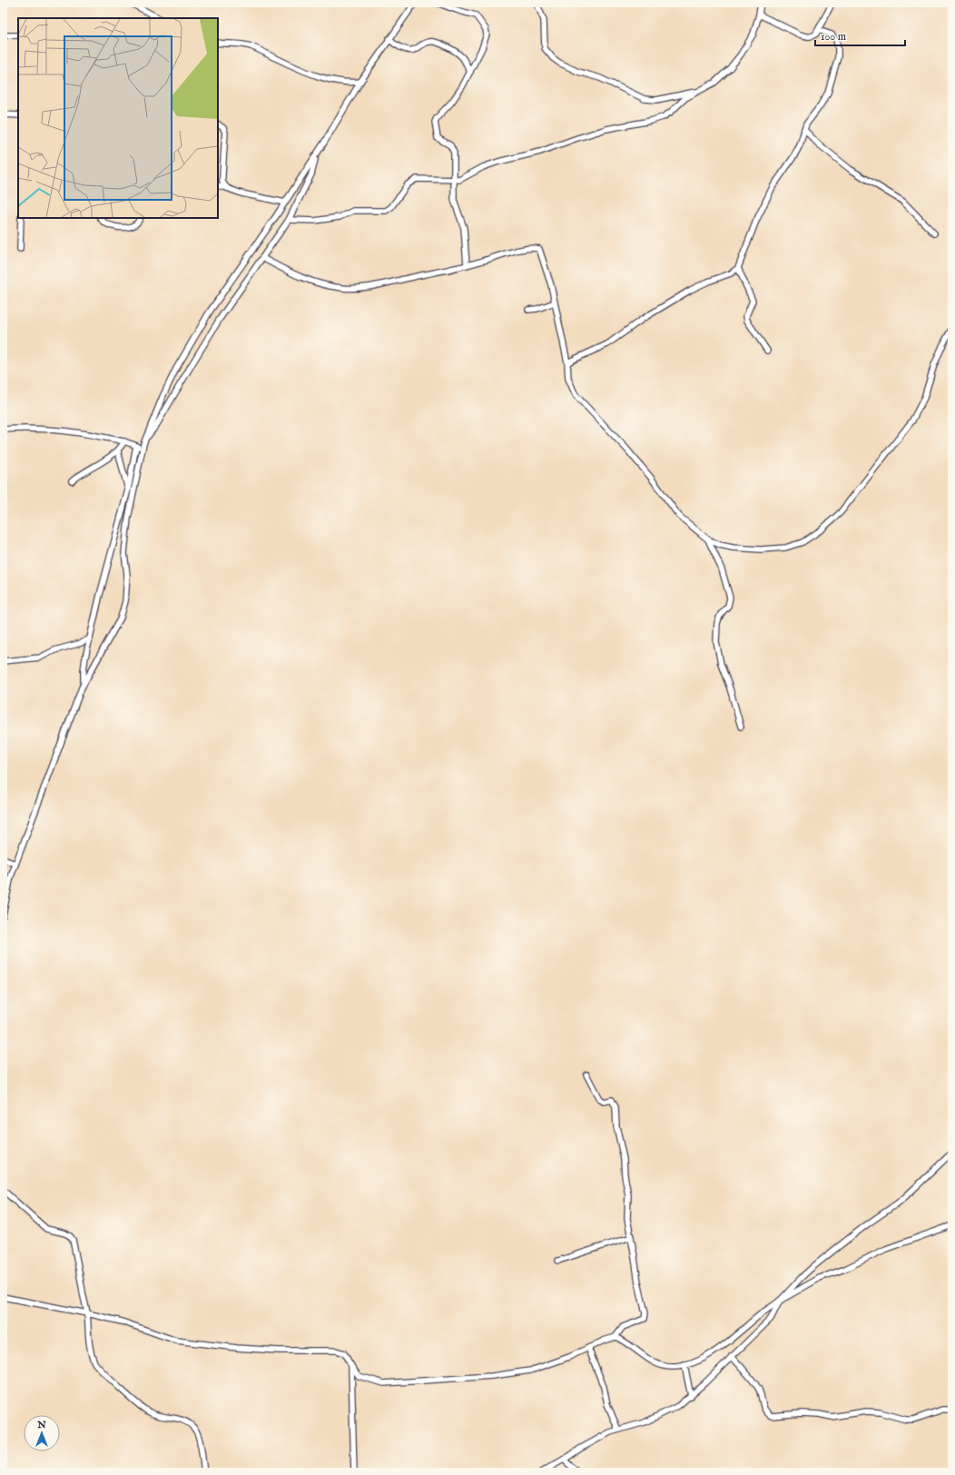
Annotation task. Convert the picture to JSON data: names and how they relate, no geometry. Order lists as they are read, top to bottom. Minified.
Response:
{"scale_bar":"100 m","north":"top"}
